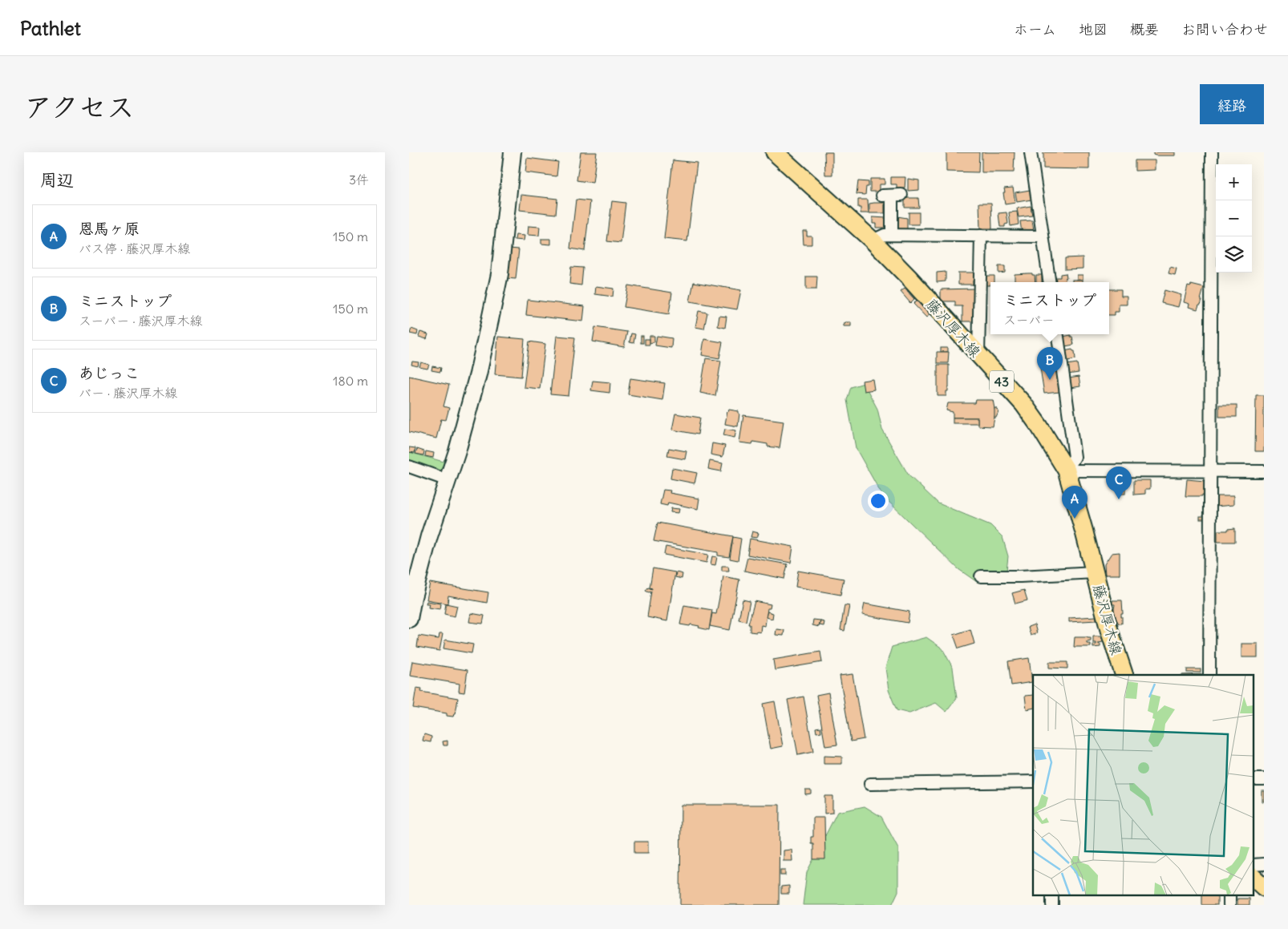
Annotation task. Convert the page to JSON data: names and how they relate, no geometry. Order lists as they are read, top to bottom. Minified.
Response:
{"streets":{"main road":["藤沢厚木線","43"]},"page":{"header":"Pathlet","nav":["ホーム","地図","概要","お問い合わせ"],"title":"アクセス","buttons":"経路","heading":["周辺","3件"],"map_buttons":["+","−"],"list":[{"mark":"A","name":"恩馬ヶ原","note":"バス停 · 藤沢厚木線","value":"150 m"},{"mark":"B","name":"ミニストップ","note":"スーパー · 藤沢厚木線","value":"150 m"},{"mark":"C","name":"あじっこ","note":"バー · 藤沢厚木線","value":"180 m"}],"popup":["ミニストップ","スーパー"],"pins":["B","C","A"]}}
